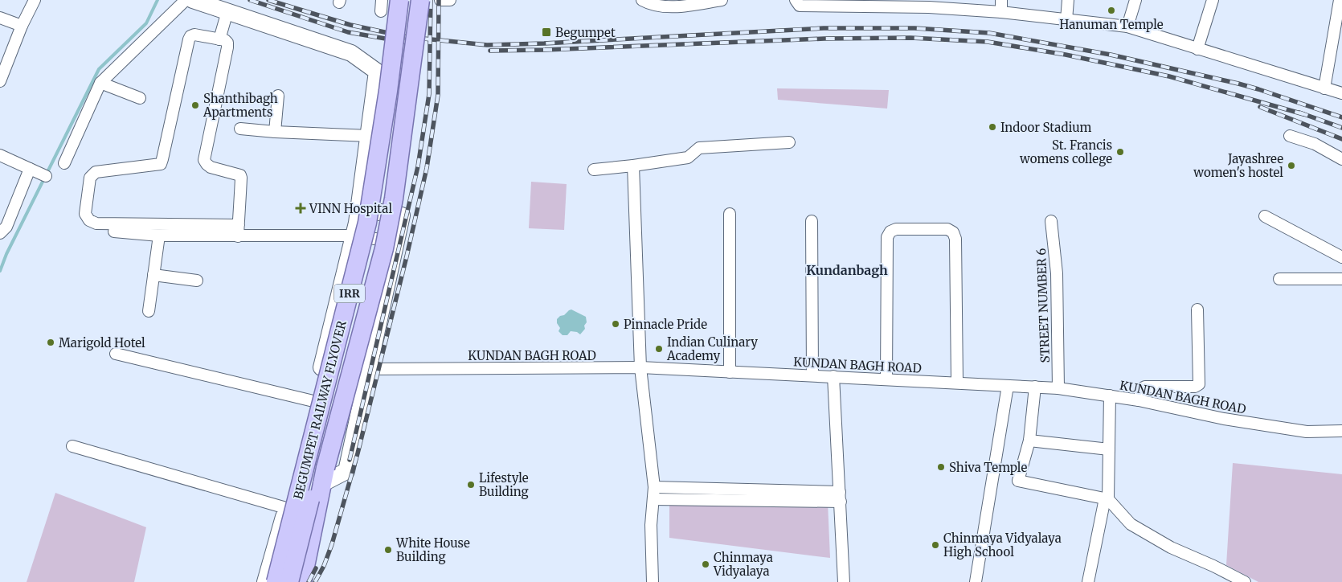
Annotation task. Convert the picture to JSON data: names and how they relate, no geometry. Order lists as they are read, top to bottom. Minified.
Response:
{"streets":{"main road":["IRR","BEGUMPET RAILWAY FLYOVER"],"street":["STREET NUMBER 6","KUNDAN BAGH ROAD"]},"crossings":[["IRR","BEGUMPET RAILWAY FLYOVER"],["STREET NUMBER 6","KUNDAN BAGH ROAD"]],"districts":["Kundanbagh"],"places":{"other":["Hanuman Temple","Shanthibagh Apartments","Indoor Stadium","St. Francis womens college","Jayashree women's hostel","Pinnacle Pride","Marigold Hotel","Indian Culinary Academy","Shiva Temple","Lifestyle Building","Chinmaya Vidyalaya High School","White House Building","Chinmaya Vidyalaya"],"transit":["Begumpet"],"health":["VINN Hospital"]}}
